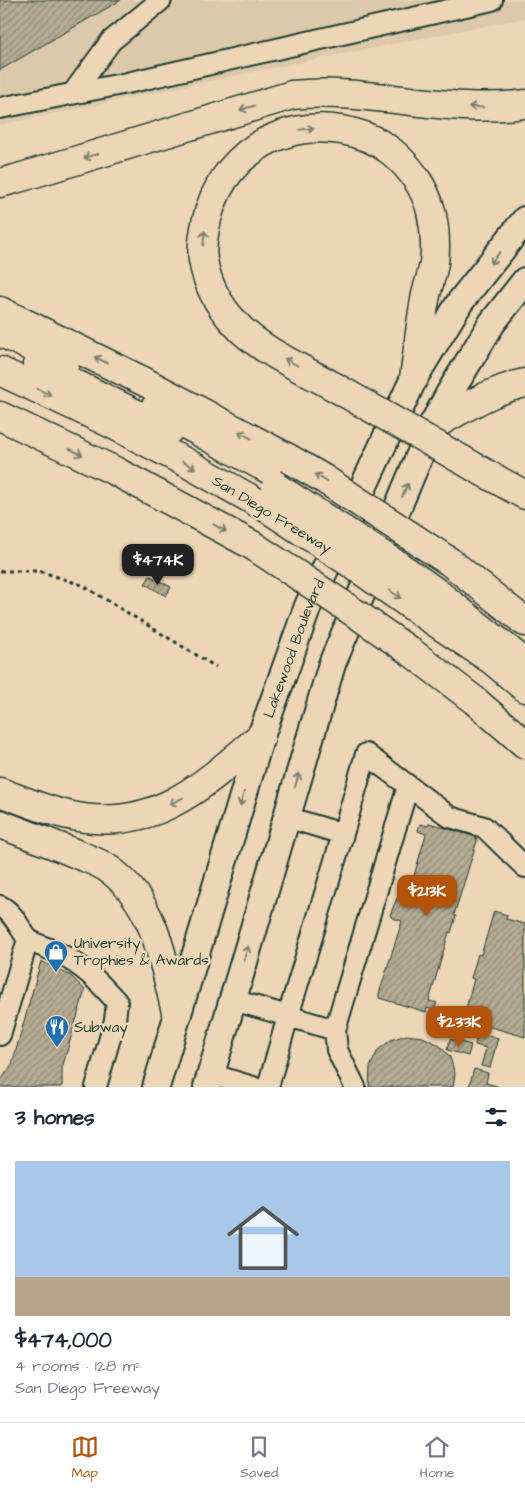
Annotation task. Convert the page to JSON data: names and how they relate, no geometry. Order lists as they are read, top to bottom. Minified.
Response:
{"streets":{"highway":["San Diego Freeway"],"main road":["Lakewood Boulevard"]},"places":{"shop":["University Trophies & Awards"],"restaurant":["Subway"]},"page":{"price":["$474K","$213K","$233K"],"heading":"3 homes","list":[{"name":"$474,000","note":"4 rooms · 128 m² · San Diego Freeway"}],"tabs":["Map","Saved","Home"]}}
